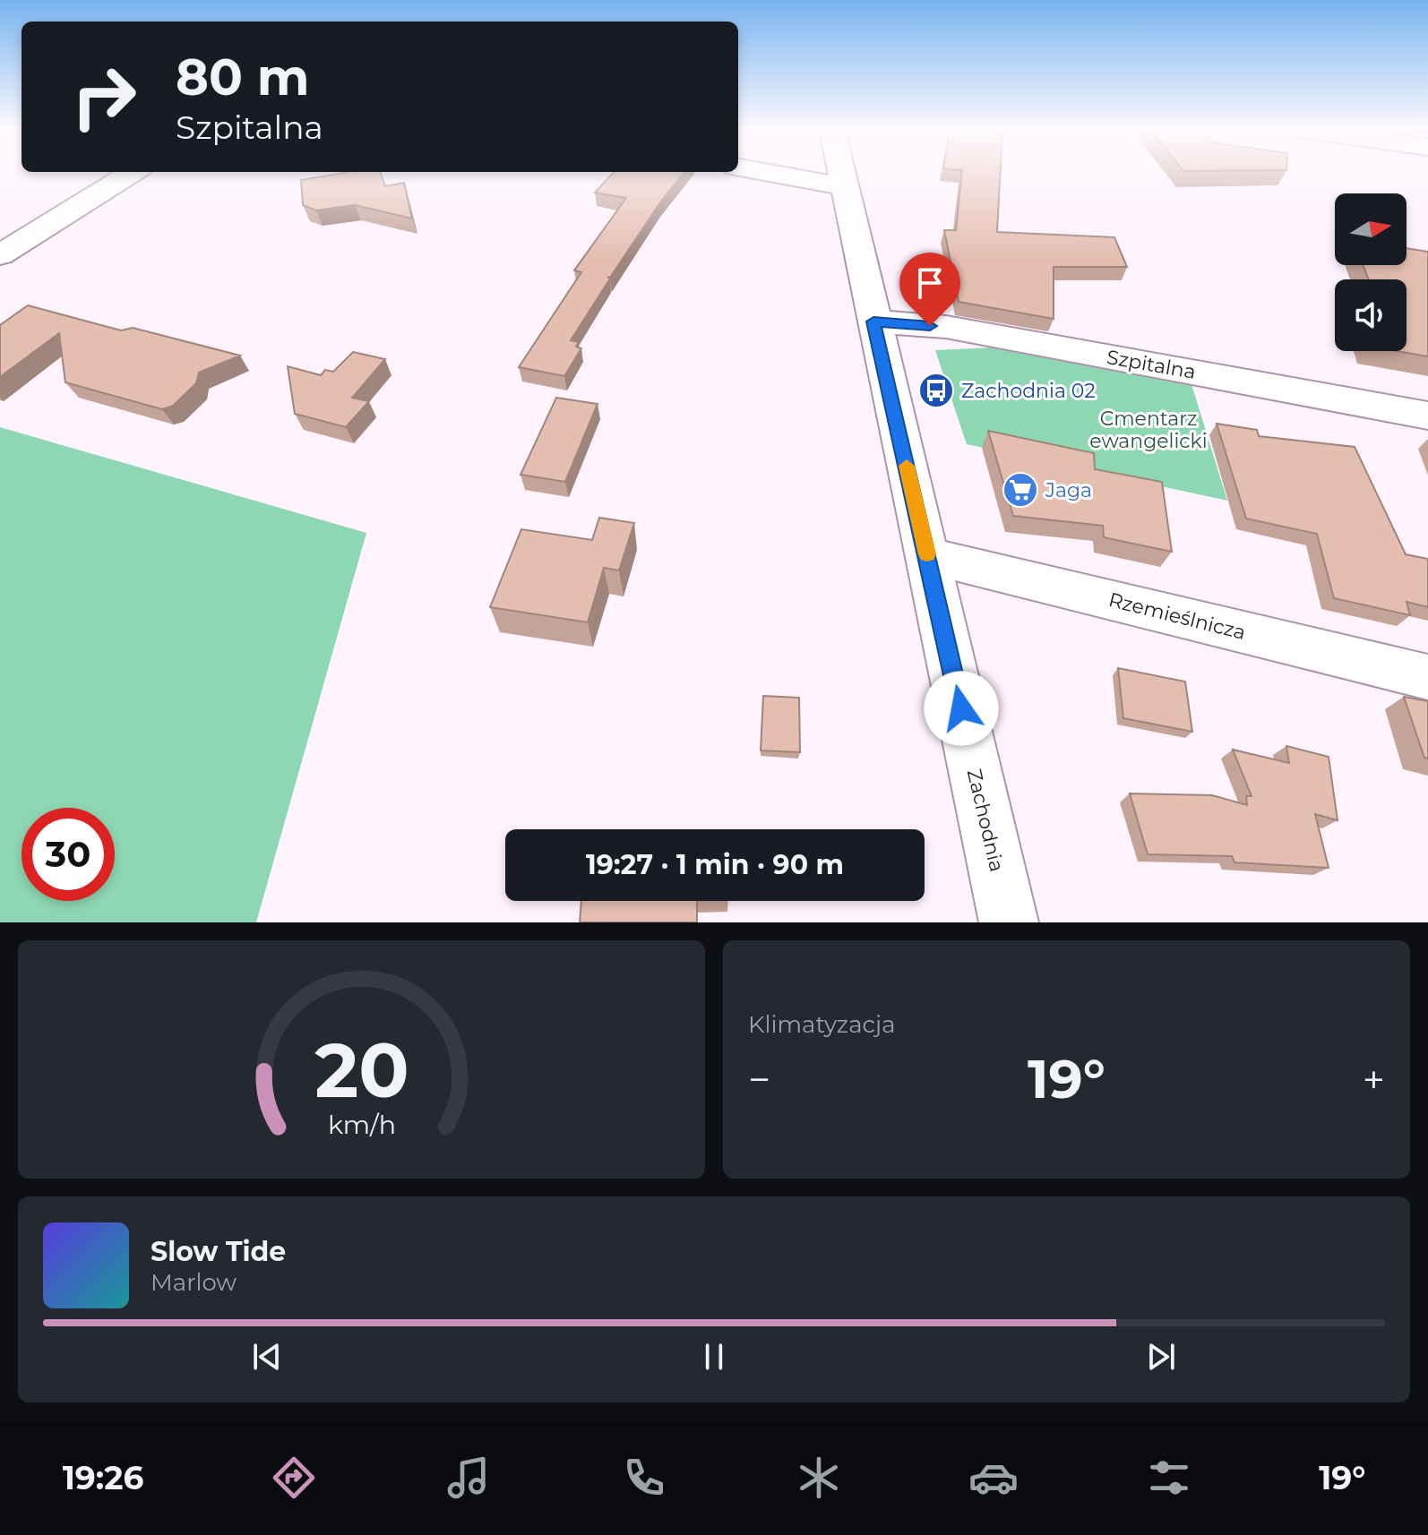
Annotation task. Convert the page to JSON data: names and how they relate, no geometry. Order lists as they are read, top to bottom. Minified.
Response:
{"streets":{"street":["Szpitalna","Rzemieślnicza","Zachodnia"]},"crossings":[["Szpitalna","Zachodnia"],["Rzemieślnicza","Zachodnia"]],"parks":["Cmentarz ewangelicki"],"places":{"bus stop":["Zachodnia 02"],"supermarket":["Jaga"]},"north":"right","page":{"turn":["80 m","Szpitalna"],"limit":"30","trip":"19:27 · 1 min · 90 m","tile":"Klimatyzacja","heat":["−","19°","+"],"song":["Slow Tide","Marlow"],"tabs":["19:26","19°"],"gauge":["20","km/h"]}}
